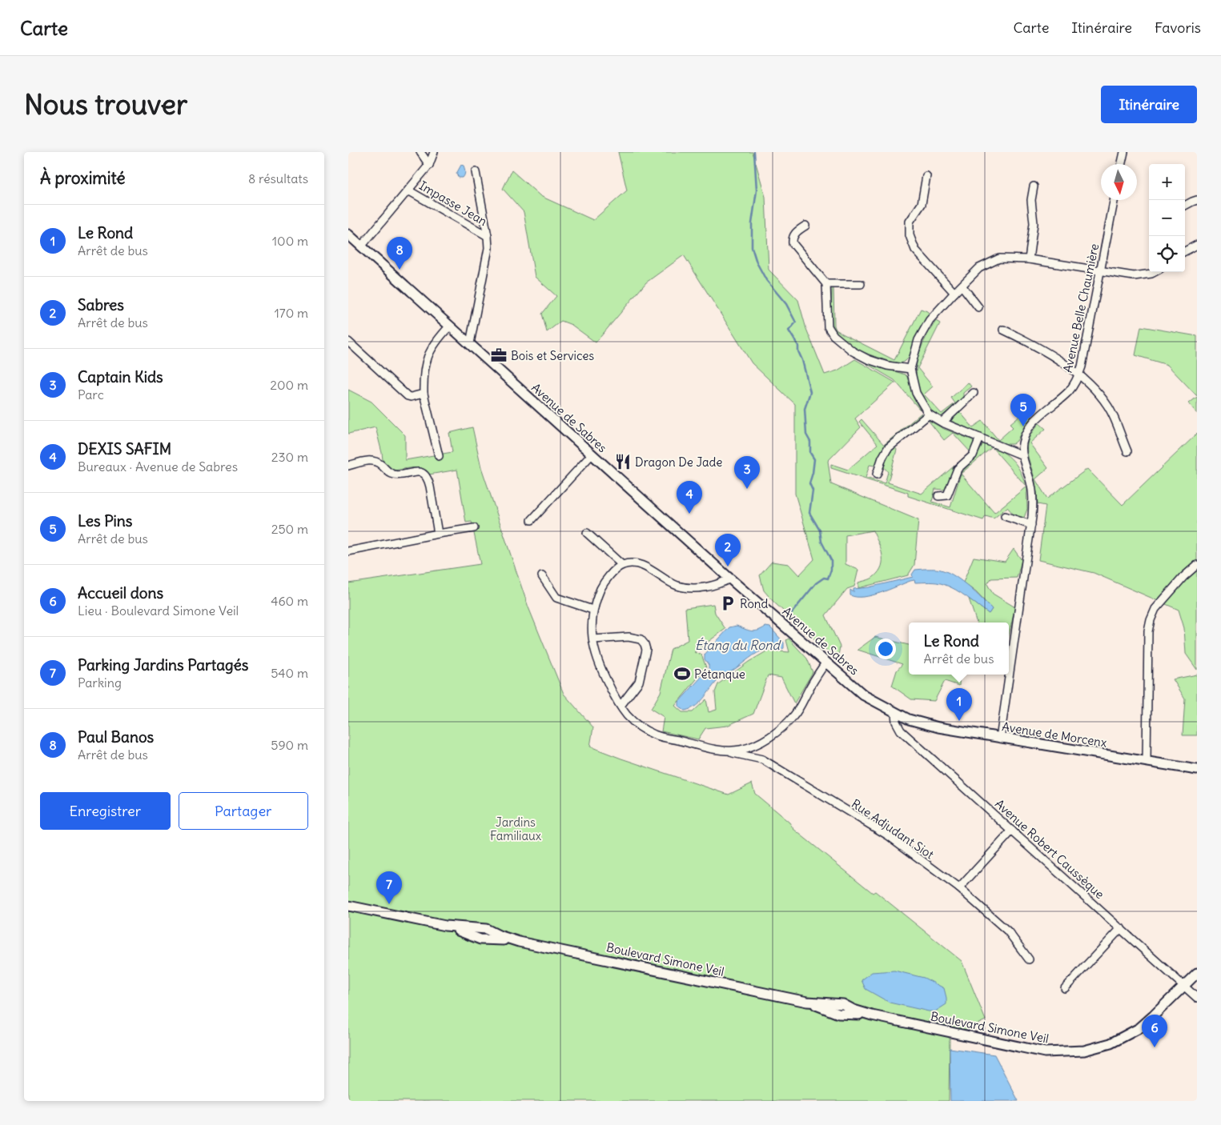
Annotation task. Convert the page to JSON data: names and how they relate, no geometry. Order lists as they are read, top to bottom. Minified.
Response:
{"streets":{"main road":["Avenue de Sabres","Avenue de Morcenx","Boulevard Simone Veil"],"street":["Impasse Jean","Avenue Belle Chaumière","Rue Adjudant Siot","Avenue Robert Caussèque"]},"crossings":[["Avenue Belle Chaumière","Avenue de Morcenx"],["Avenue de Sabres","Avenue de Morcenx"],["Avenue de Sabres","Avenue Robert Caussèque"],["Avenue Robert Caussèque","Boulevard Simone Veil"]],"water":["Étang du Rond"],"parks":["Jardins Familiaux"],"places":{"office":["Bois et Services"],"restaurant":["Dragon De Jade"],"parking":["Rond"],"sports":["Pétanque"]},"north":"bottom","page":{"header":"Carte","nav":["Carte","Itinéraire","Favoris"],"buttons":["Itinéraire",["Enregistrer","Partager"]],"title":"Nous trouver","heading":["À proximité","8 résultats"],"map_buttons":["+","−"],"list":[{"mark":"1","name":"Le Rond","note":"Arrêt de bus","value":"100 m"},{"mark":"2","name":"Sabres","note":"Arrêt de bus","value":"170 m"},{"mark":"3","name":"Captain Kids","note":"Parc","value":"200 m"},{"mark":"4","name":"DEXIS SAFIM","note":"Bureaux · Avenue de Sabres","value":"230 m"},{"mark":"5","name":"Les Pins","note":"Arrêt de bus","value":"250 m"},{"mark":"6","name":"Accueil dons","note":"Lieu · Boulevard Simone Veil","value":"460 m"},{"mark":"7","name":"Parking Jardins Partagés","note":"Parking","value":"540 m"},{"mark":"8","name":"Paul Banos","note":"Arrêt de bus","value":"590 m"}],"pins":["8","5","3","4","2","1","7","6"],"popup":["Le Rond","Arrêt de bus"]}}
